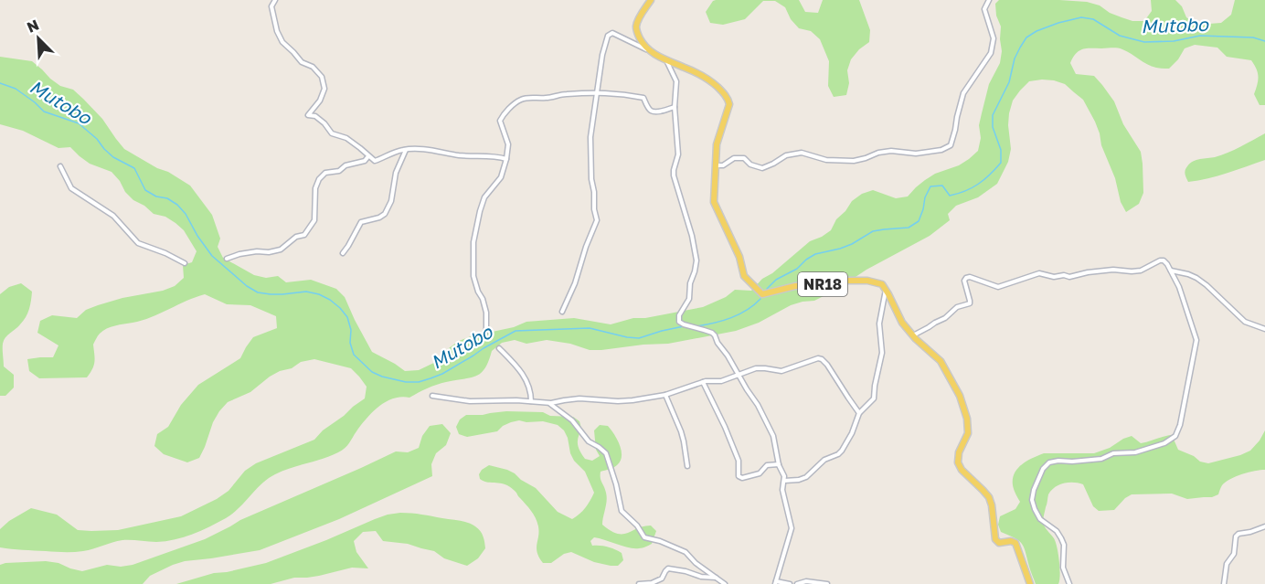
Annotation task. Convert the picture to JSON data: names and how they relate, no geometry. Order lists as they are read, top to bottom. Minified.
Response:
{"streets":{"main road":["NR18"]},"water":["Mutobo"],"north":"top left"}
